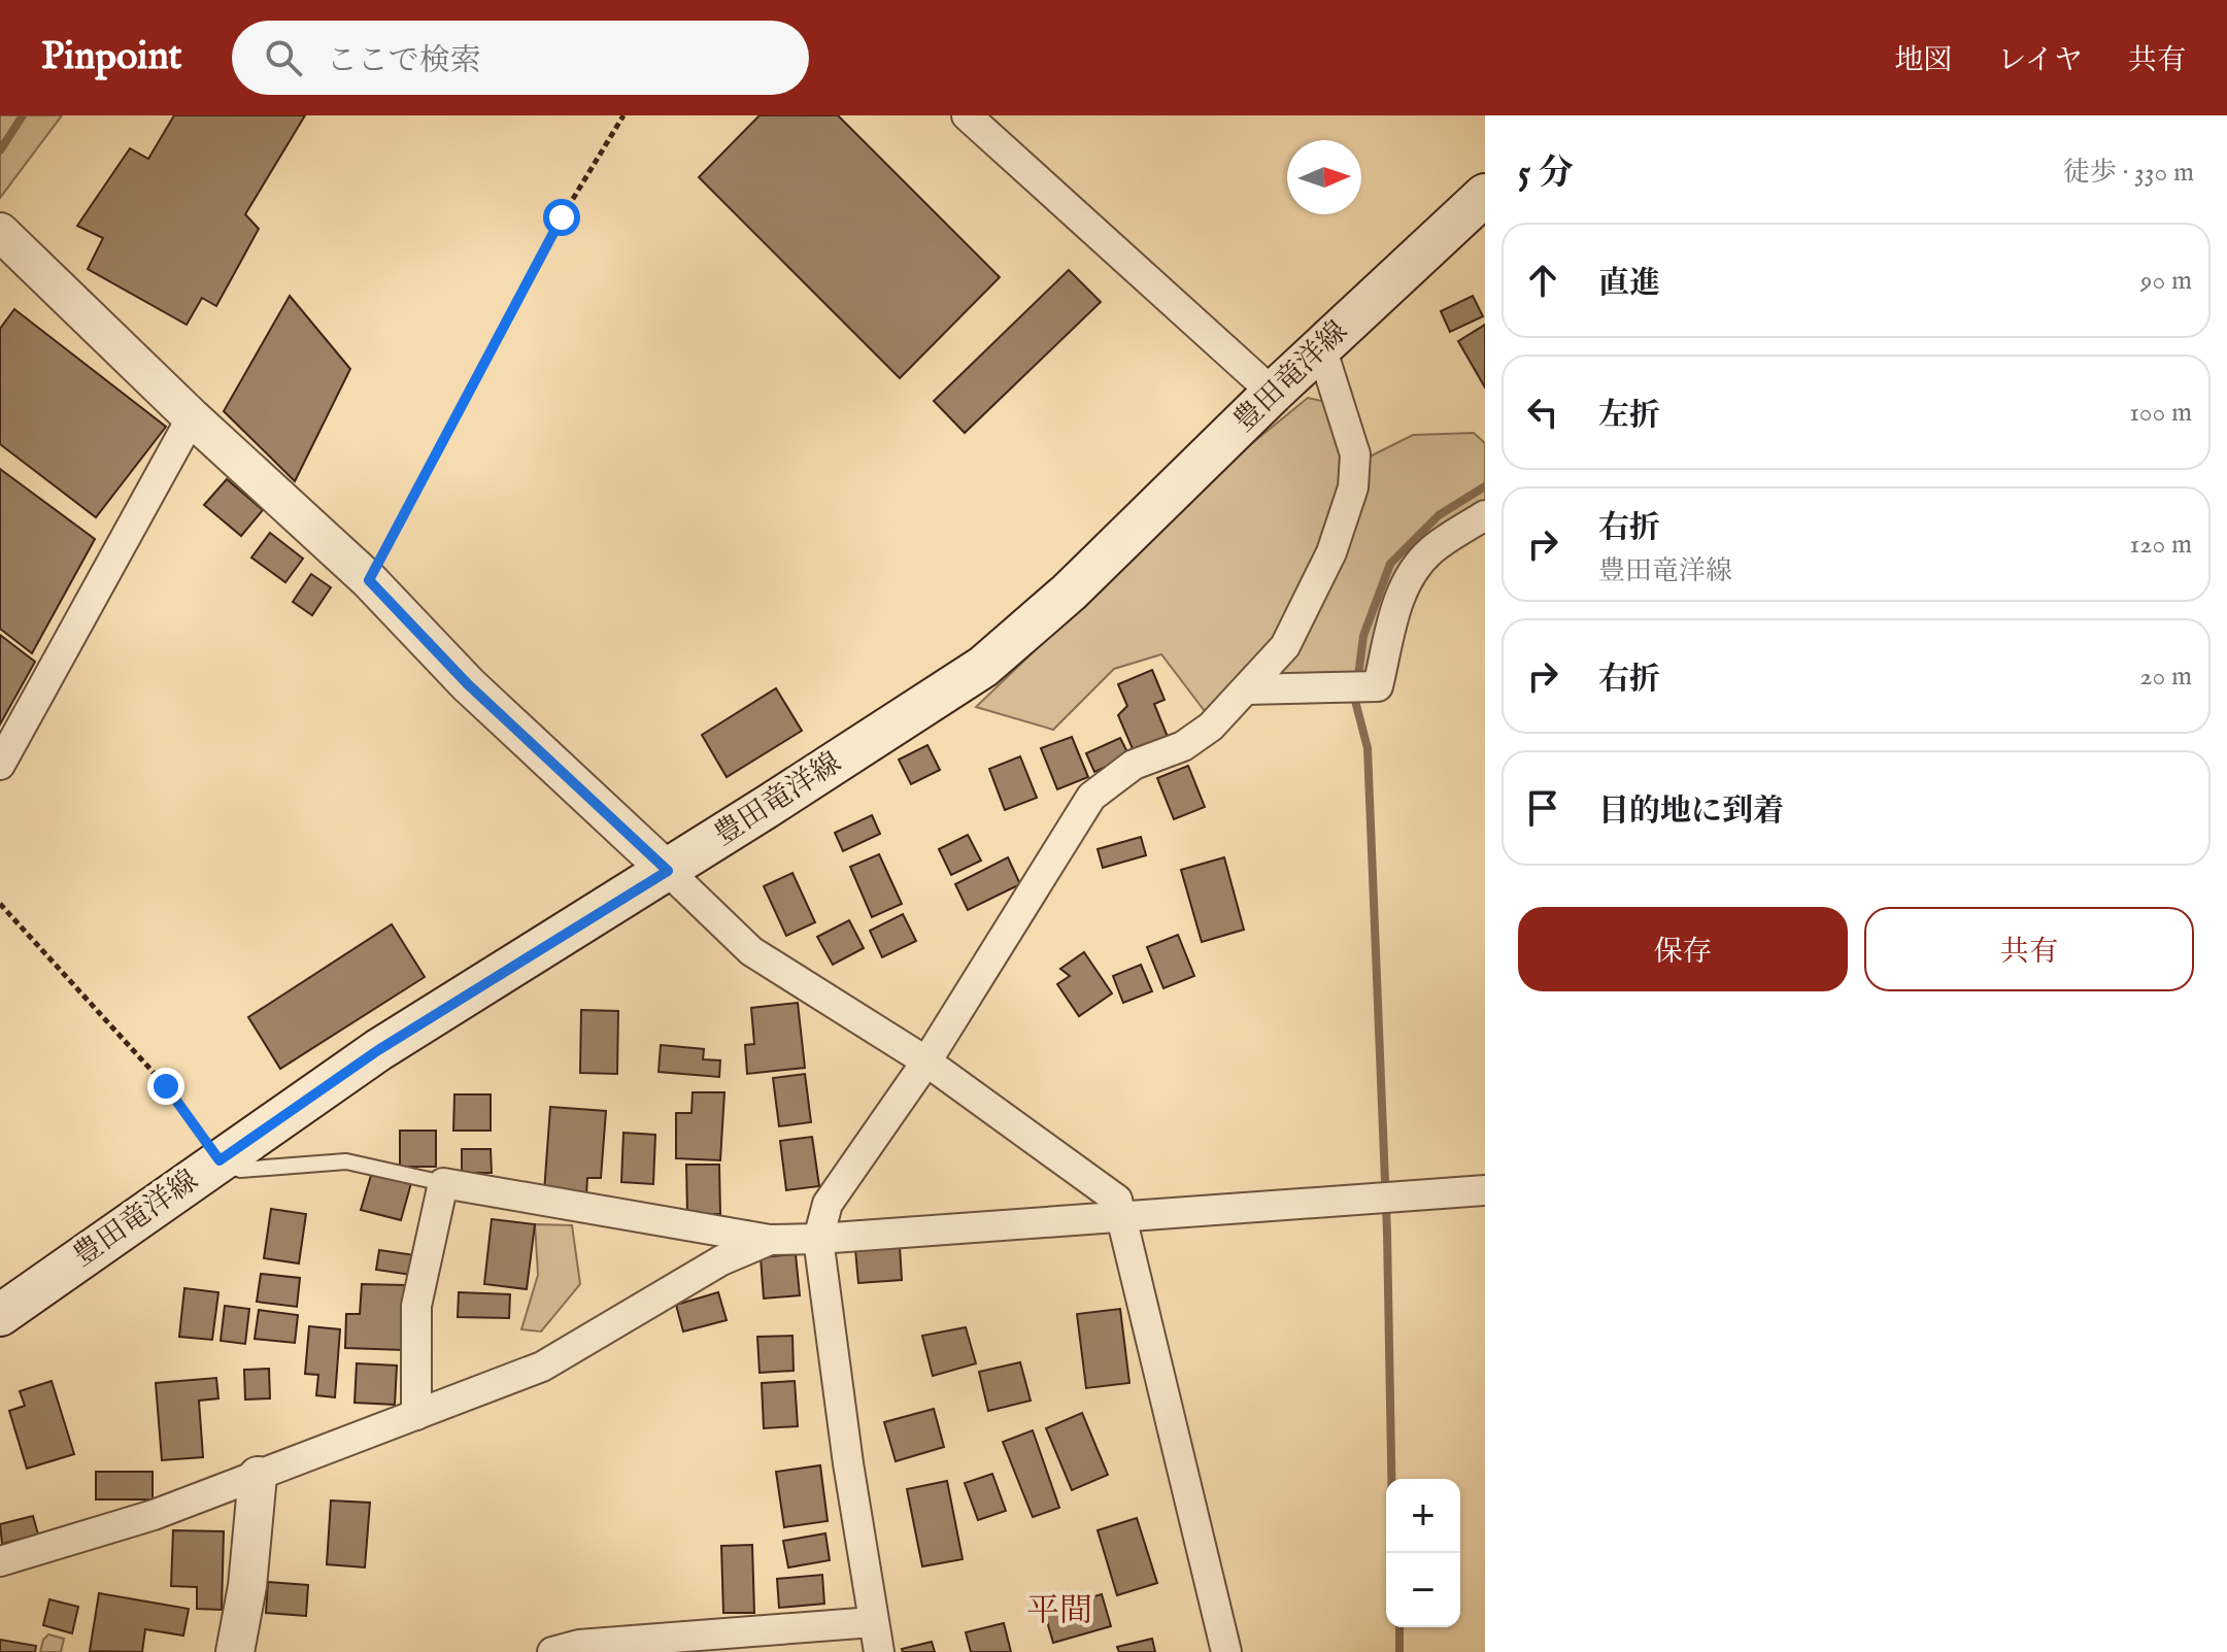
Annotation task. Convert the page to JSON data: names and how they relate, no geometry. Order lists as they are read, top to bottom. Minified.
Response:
{"streets":{"main road":["豊田竜洋線"]},"districts":["平間"],"north":"right","page":{"header":"Pinpoint","search":"ここで検索","nav":["地図","レイヤ","共有"],"heading":["5 分","徒歩 · 330 m"],"list":[["直進","90 m"],["左折","100 m"],["右折","豊田竜洋線","120 m"],["右折","20 m"],"目的地に到着"],"buttons":["保存","共有"],"map_buttons":["+","−"]}}
